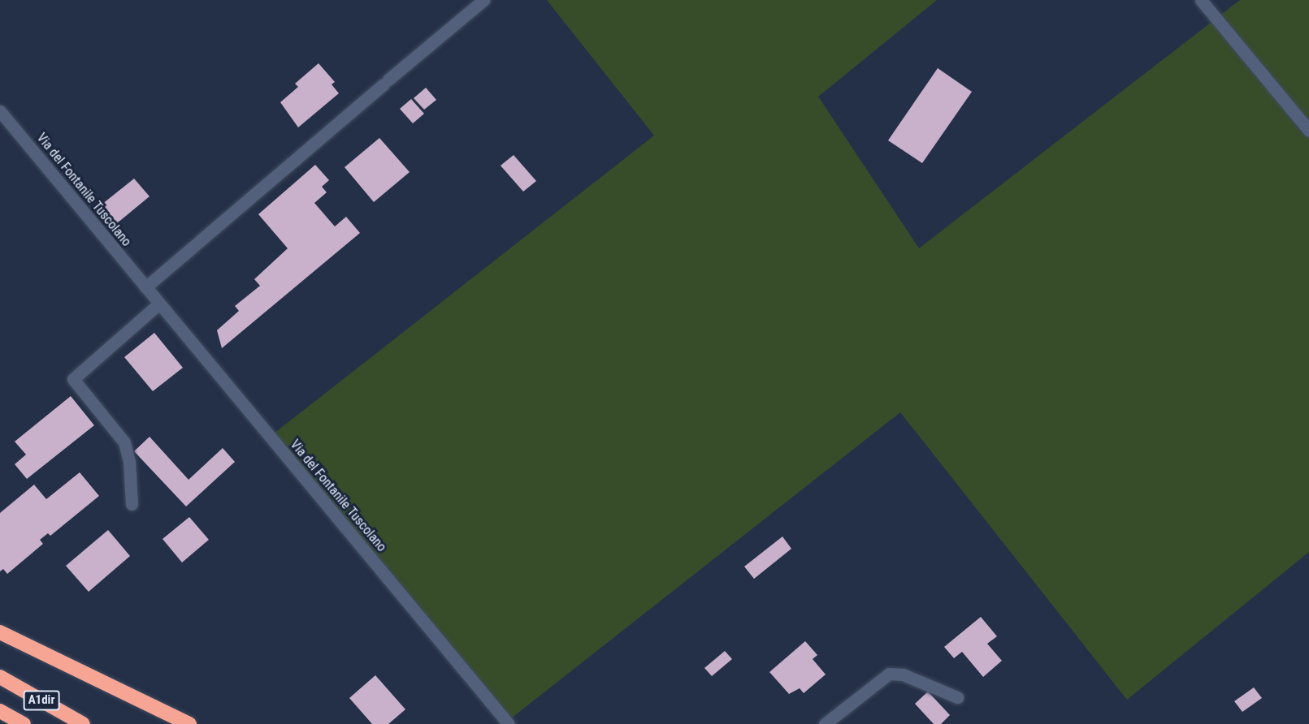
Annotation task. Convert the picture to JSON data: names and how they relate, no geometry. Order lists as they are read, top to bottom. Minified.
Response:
{"streets":{"highway":["A1dir"],"street":["Via del Fontanile Tuscolano"]}}
